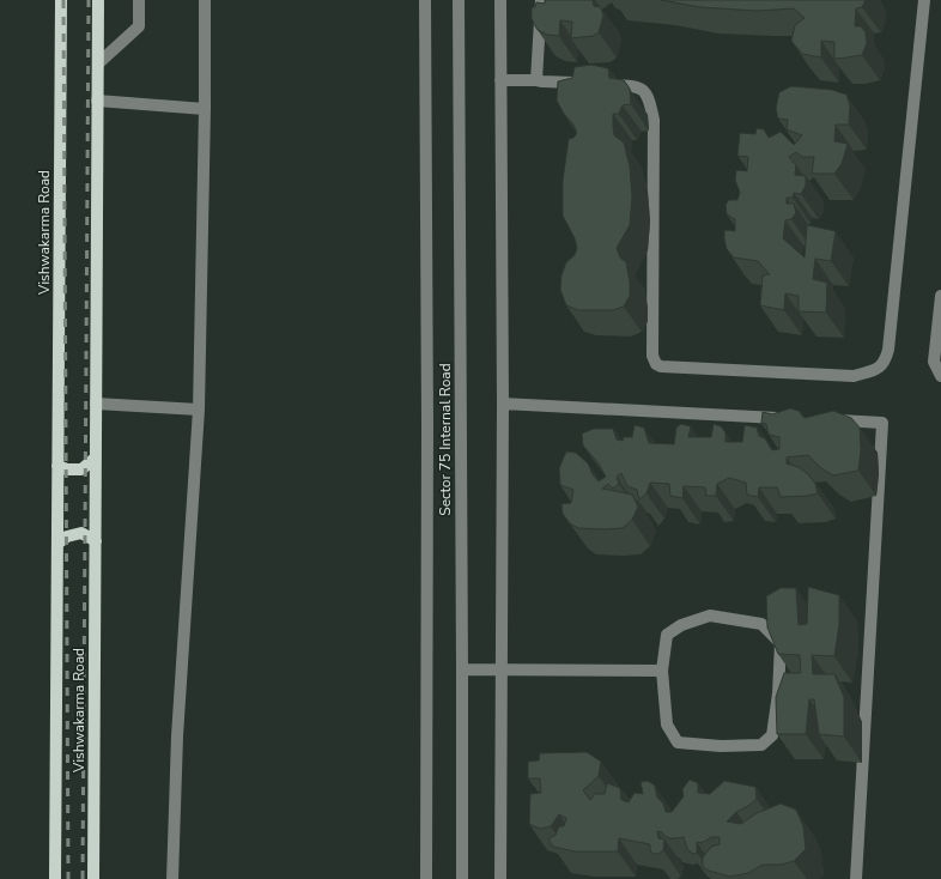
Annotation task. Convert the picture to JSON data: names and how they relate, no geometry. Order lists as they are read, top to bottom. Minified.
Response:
{"streets":{"main road":["Vishwakarma Road"],"street":["Sector 75 Internal Road"]}}
